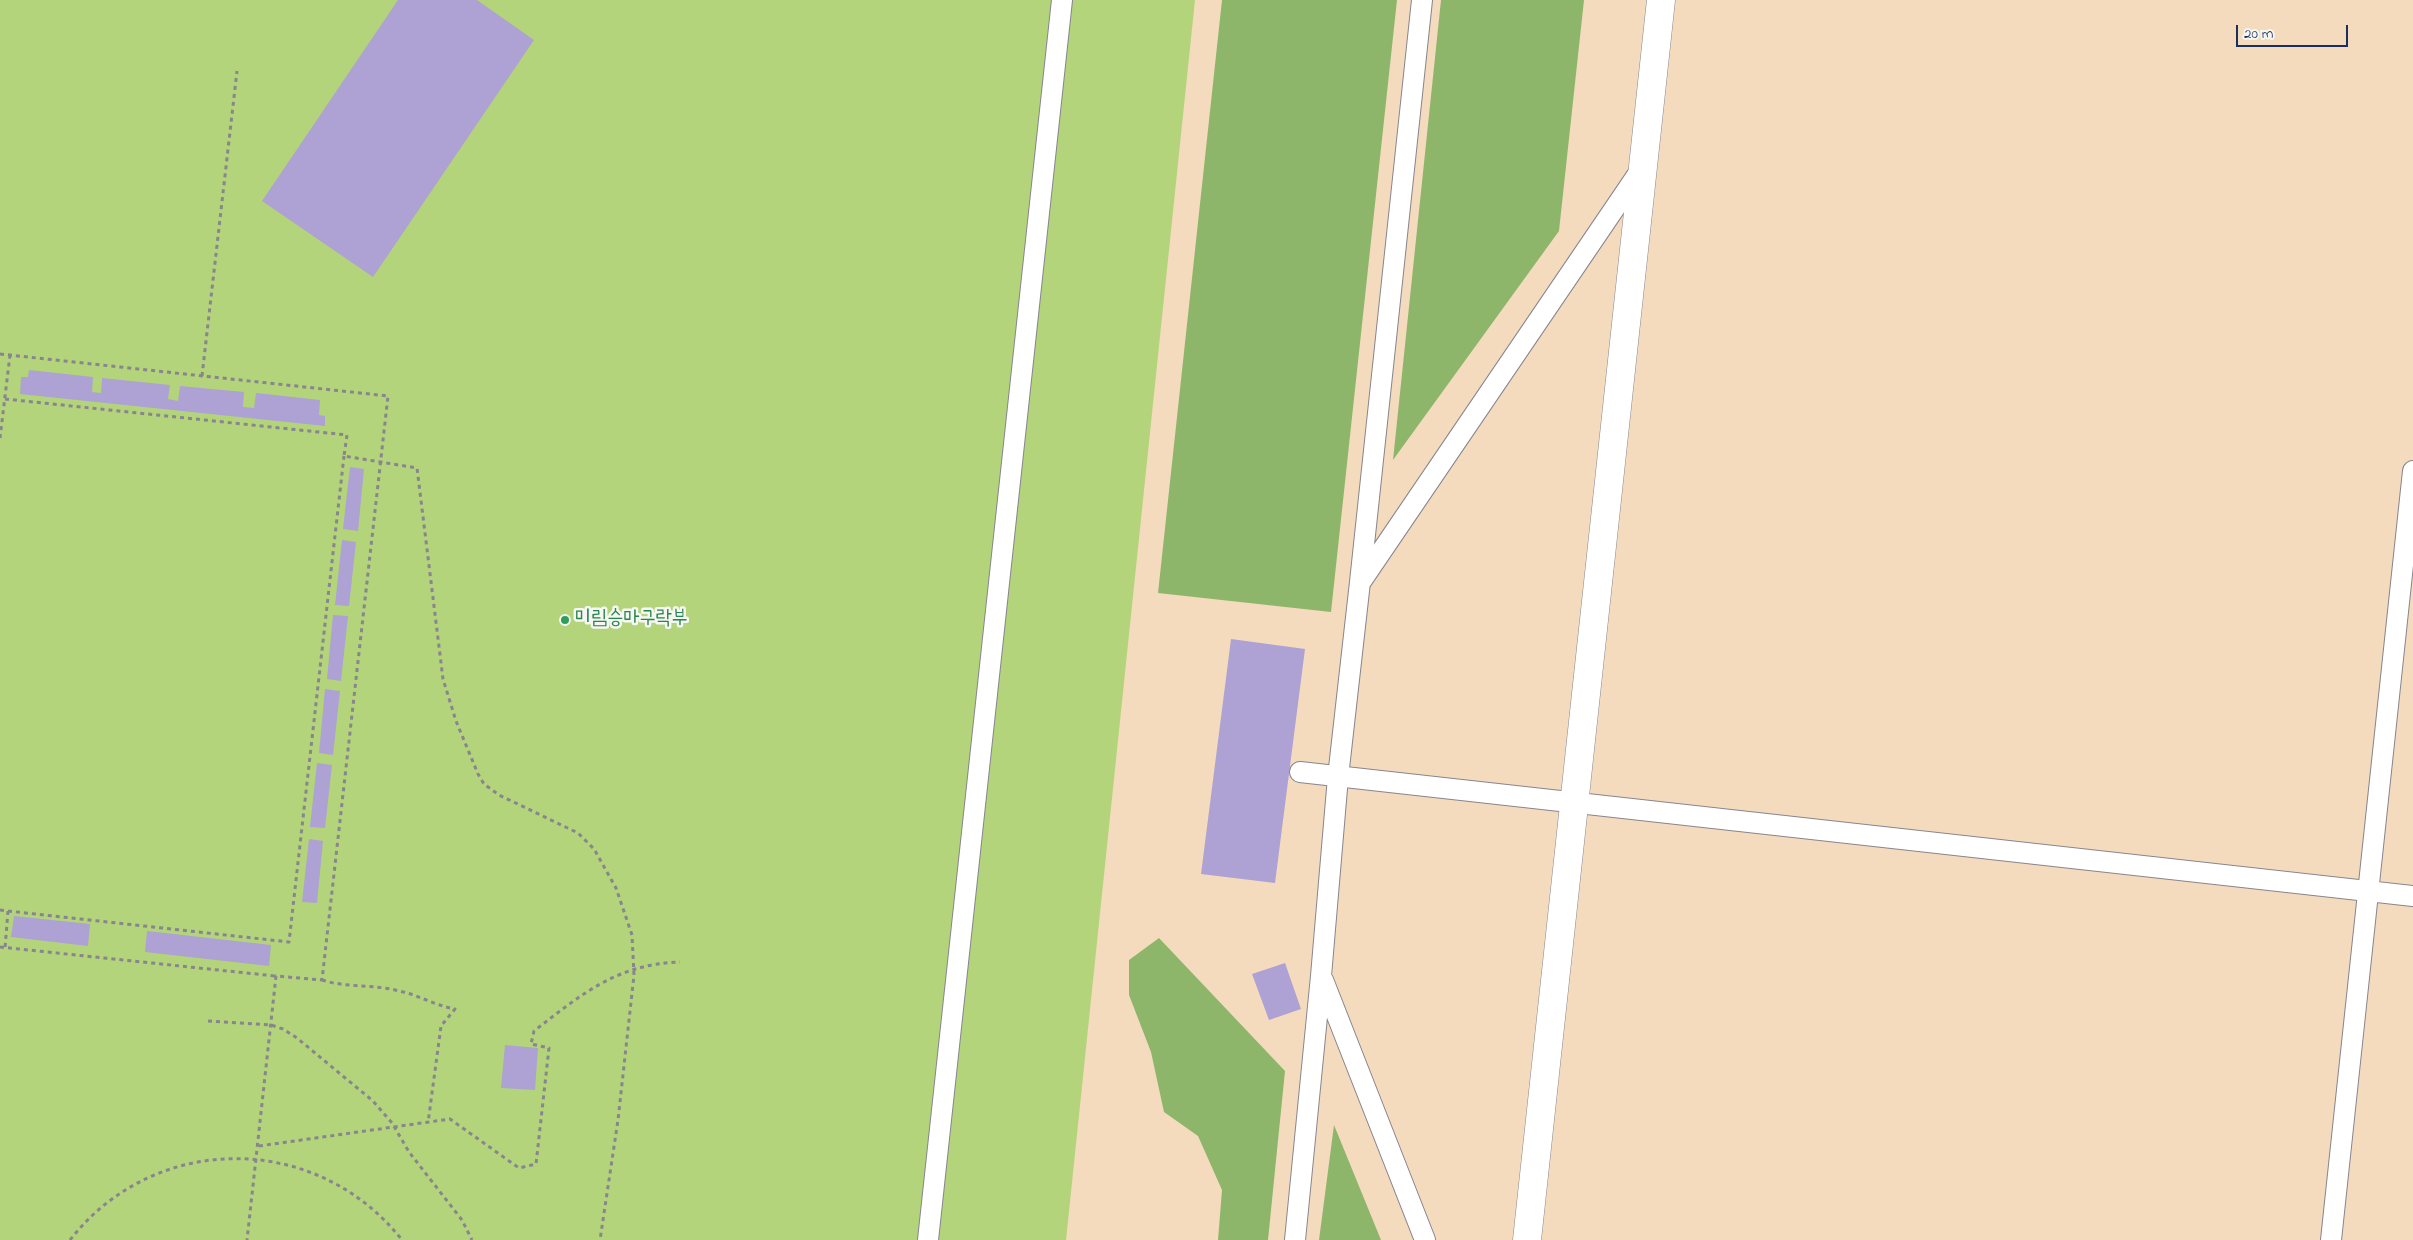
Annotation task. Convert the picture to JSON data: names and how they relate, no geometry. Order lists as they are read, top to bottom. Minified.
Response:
{"places":["미림승마구락부"],"scale_bar":"20 m"}
